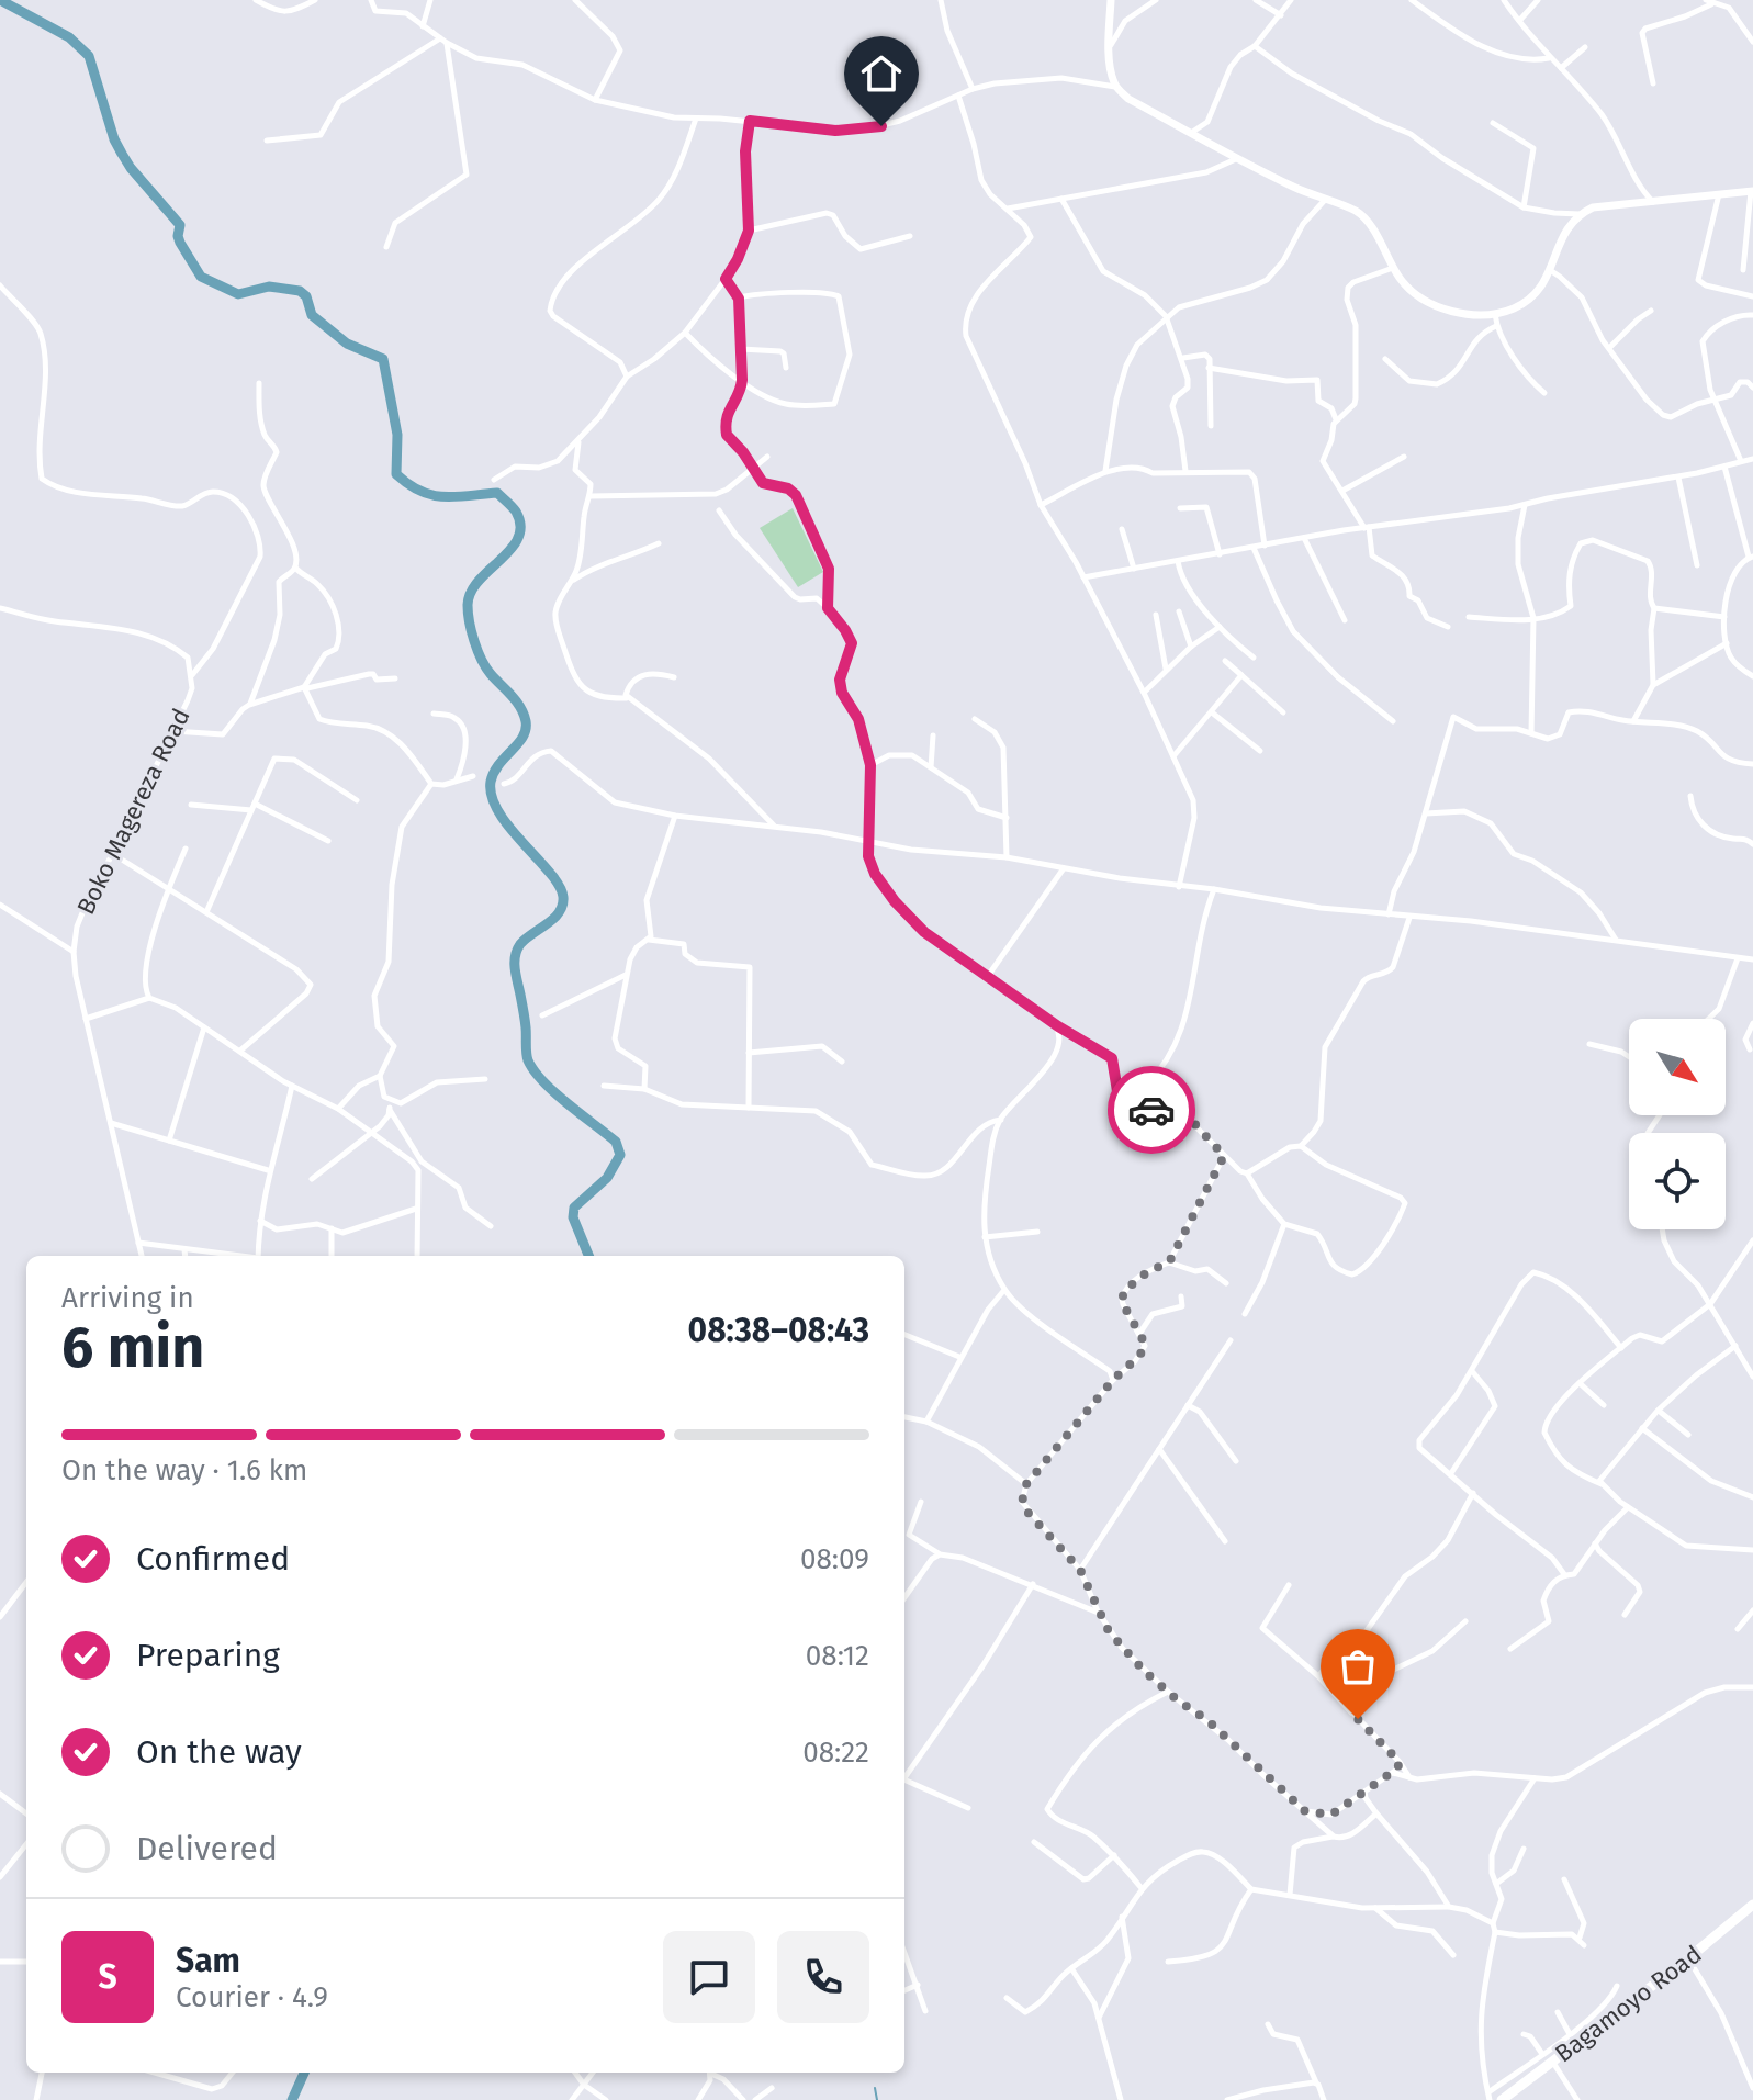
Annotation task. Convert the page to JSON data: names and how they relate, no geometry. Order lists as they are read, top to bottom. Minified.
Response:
{"streets":{"highway":["Bagamoyo Road"],"street":["Boko Magereza Road"]},"north":"bottom right","page":{"heading":["6 min","Arriving in","08:38–08:43"],"panel":["Sam","Courier · 4.9"],"bar":"On the way · 1.6 km","list":[["Confirmed","08:09"],["Preparing","08:12"],["On the way","08:22"],"Delivered"],"round":"S"}}
